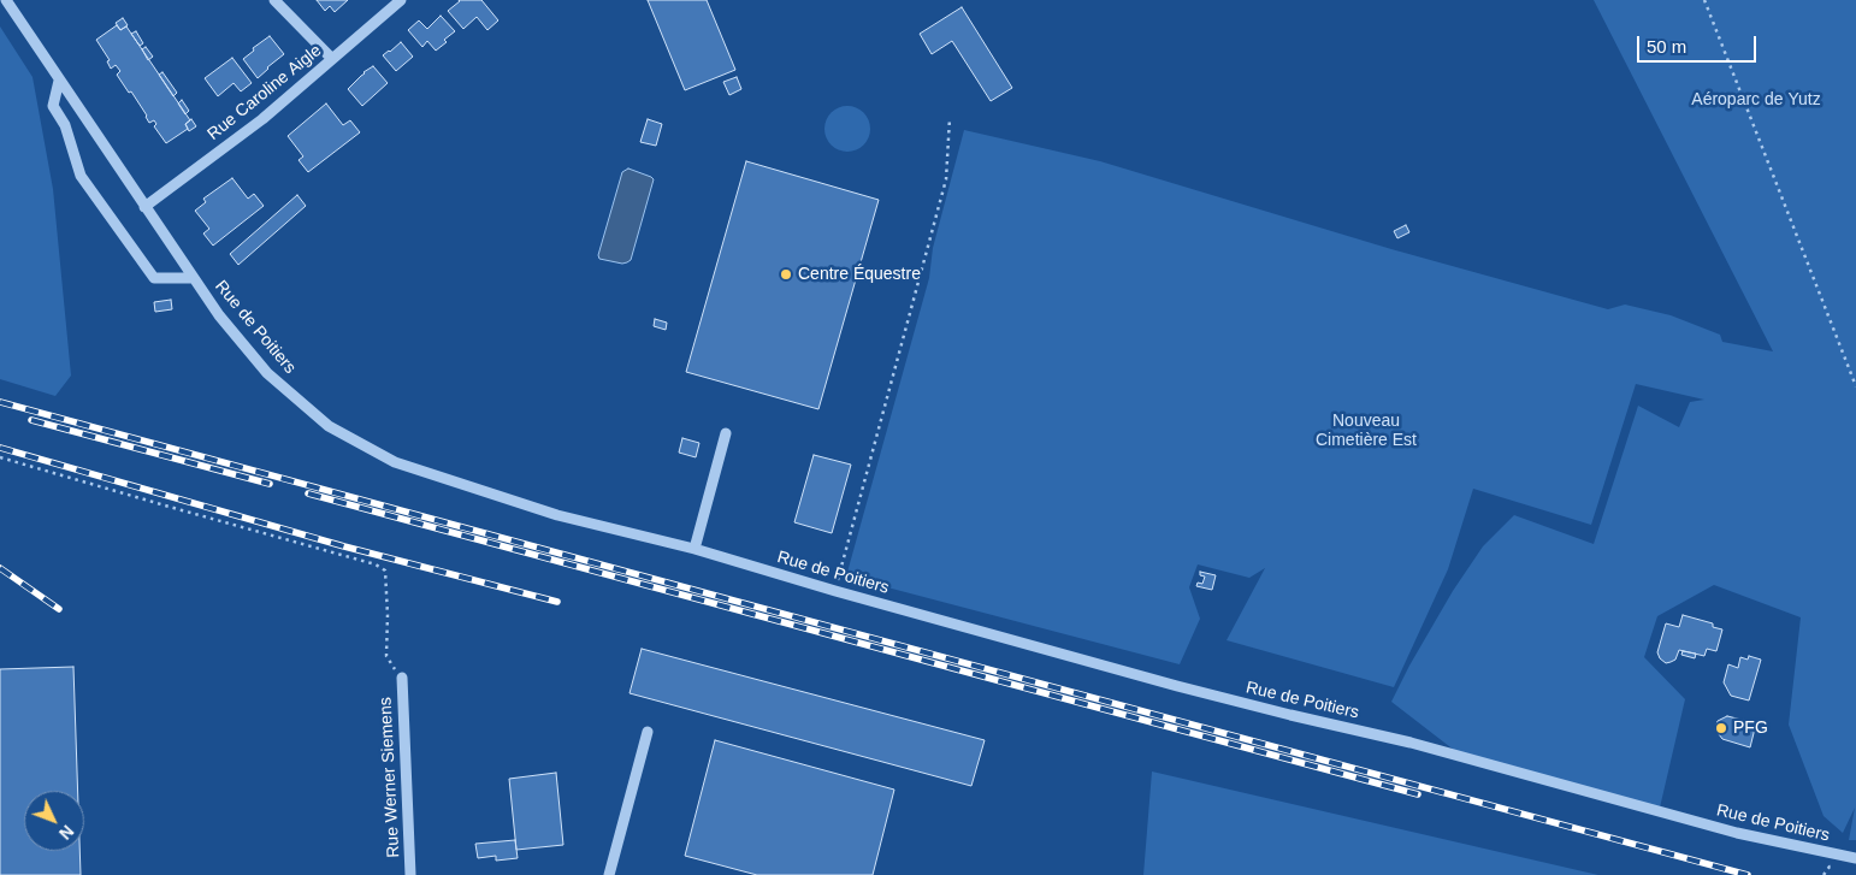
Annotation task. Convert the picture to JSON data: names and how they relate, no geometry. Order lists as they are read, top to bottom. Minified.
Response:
{"streets":{"street":["Rue Caroline Aigle","Rue de Poitiers","Rue Werner Siemens"]},"crossings":[["Rue Caroline Aigle","Rue de Poitiers"]],"parks":["Aéroparc de Yutz","Nouveau Cimetière Est"],"places":["Centre Équestre","PFG"],"scale_bar":"50 m","north":"bottom right"}
